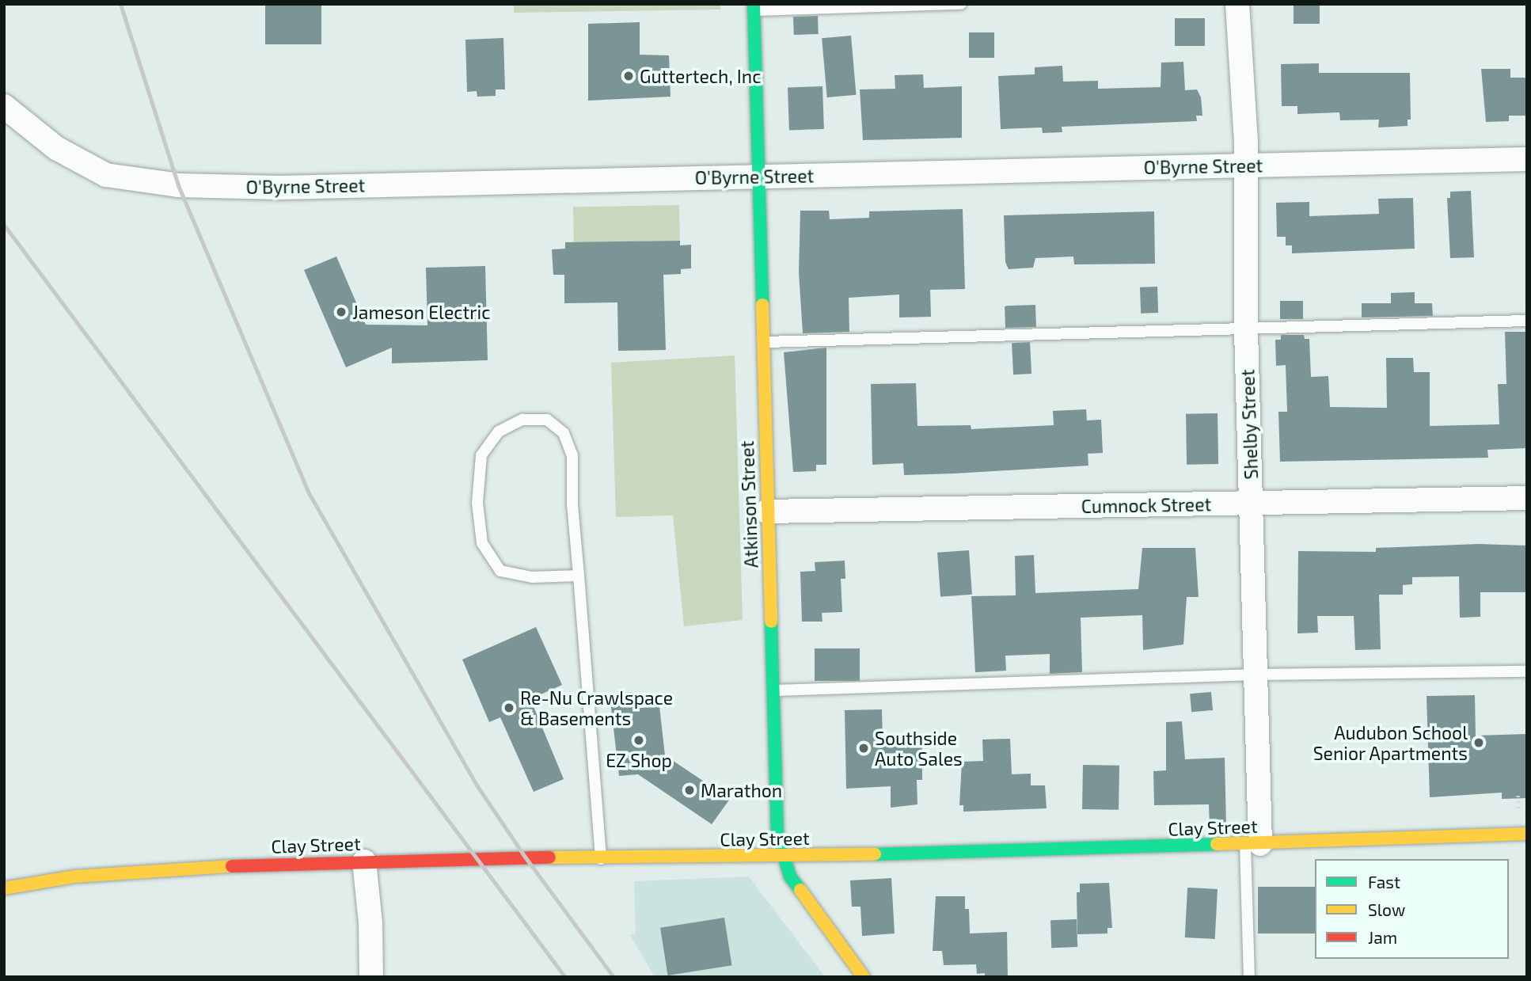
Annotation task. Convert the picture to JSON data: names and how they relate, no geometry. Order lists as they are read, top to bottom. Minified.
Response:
{"streets":{"street":["O'Byrne Street","Shelby Street","Atkinson Street","Cumnock Street","Clay Street"]},"crossings":[["O'Byrne Street","Shelby Street"],["O'Byrne Street","Atkinson Street"],["Shelby Street","Cumnock Street"],["Shelby Street","Clay Street"],["Atkinson Street","Cumnock Street"],["Atkinson Street","Clay Street"]],"places":["Guttertech, Inc","Jameson Electric","Re-Nu Crawlspace & Basements","EZ Shop","Audubon School Senior Apartments","Southside Auto Sales","Marathon"],"legend":["Fast","Slow","Jam"]}
